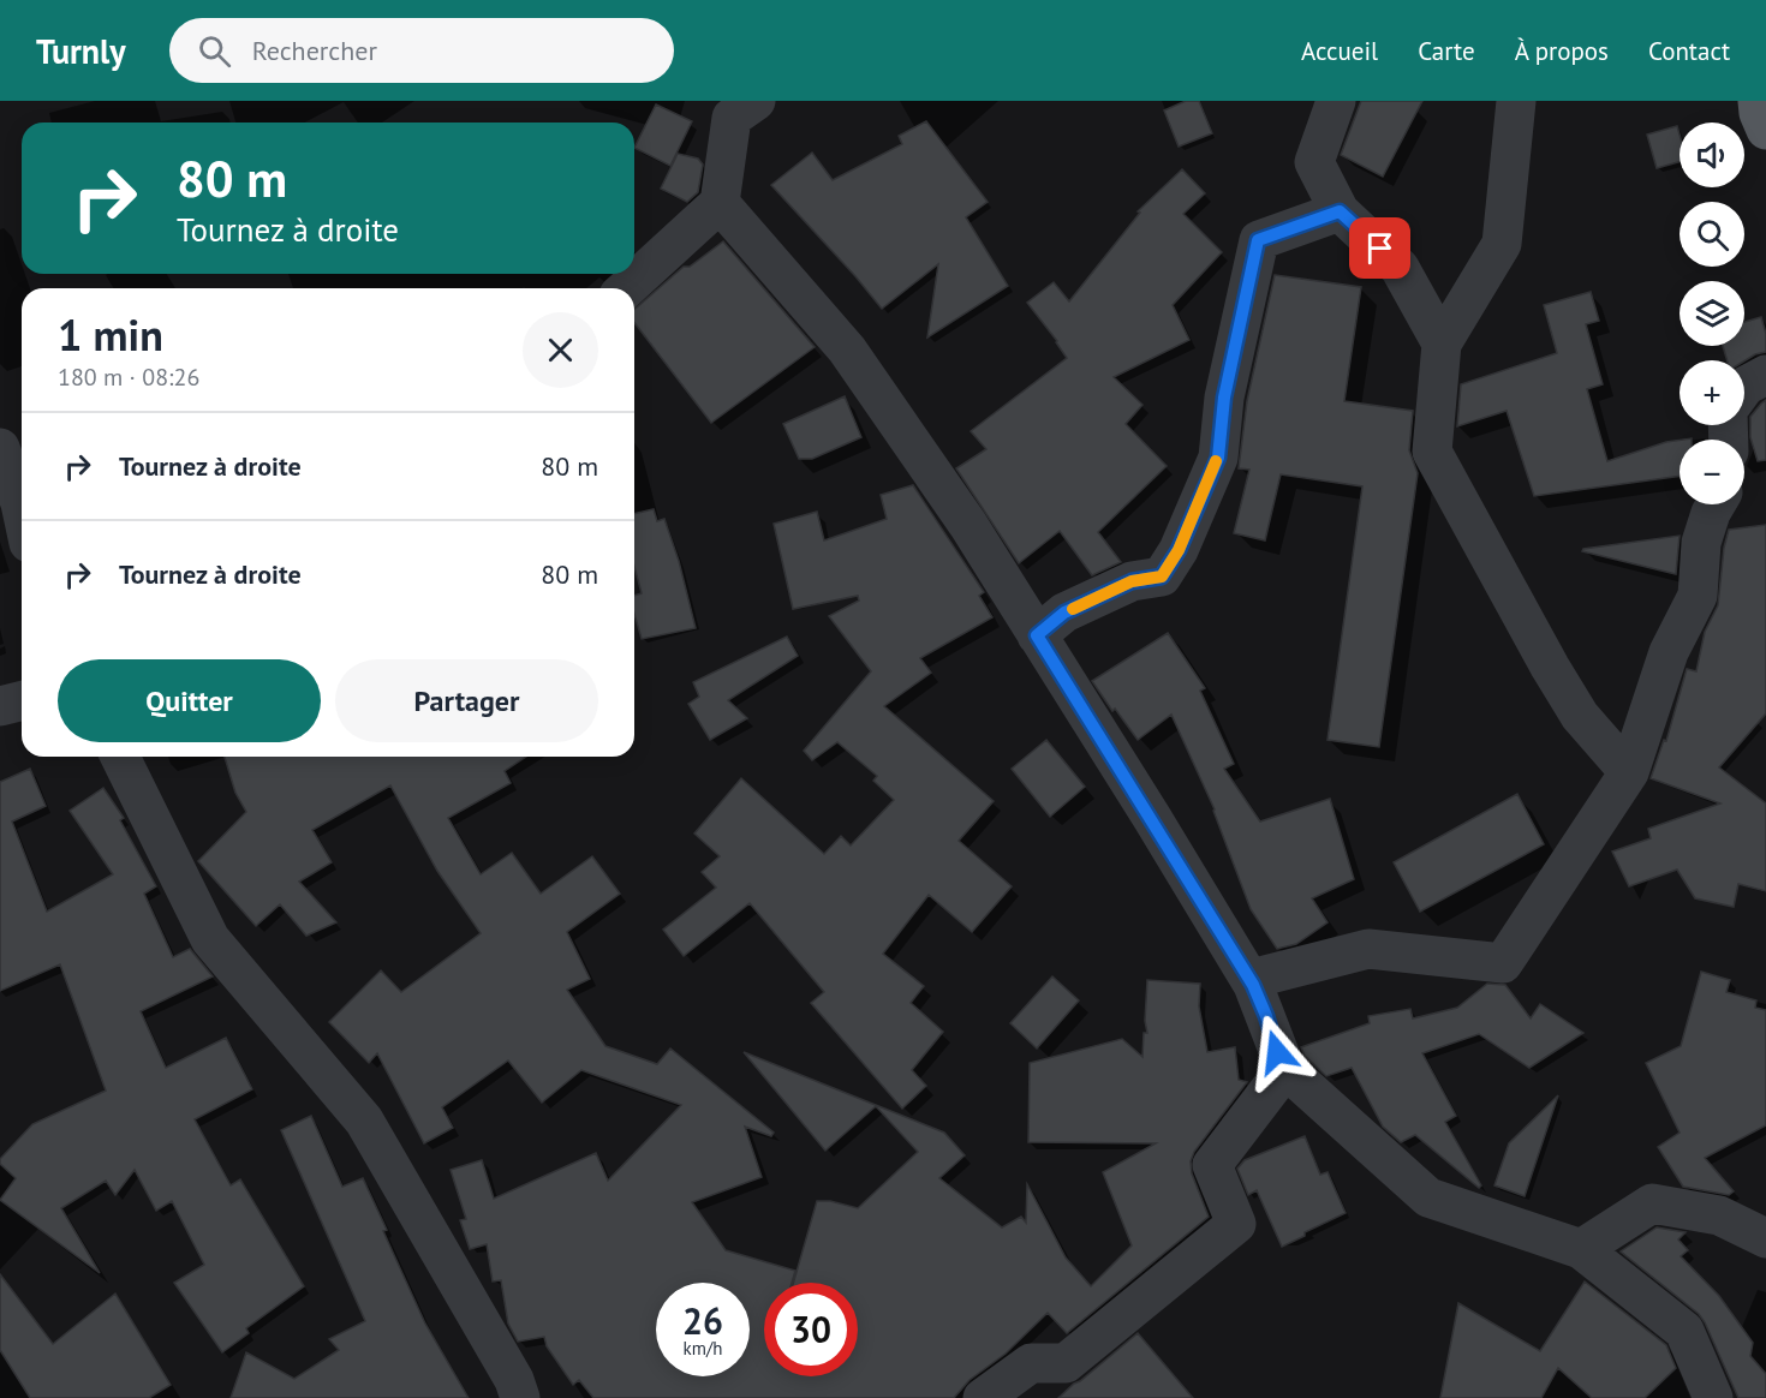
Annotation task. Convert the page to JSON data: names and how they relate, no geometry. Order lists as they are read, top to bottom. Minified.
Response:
{"page":{"header":"Turnly","search":"Rechercher","nav":["Accueil","Carte","À propos","Contact"],"map_buttons":["+","−"],"turn":["80 m","Tournez à droite"],"heading":["1 min","180 m · 08:26"],"list":[{"name":"Tournez à droite","value":"80 m"},{"name":"Tournez à droite","value":"80 m"}],"buttons":["Quitter","Partager"],"speed":"26 km/h","limit":"30"}}
